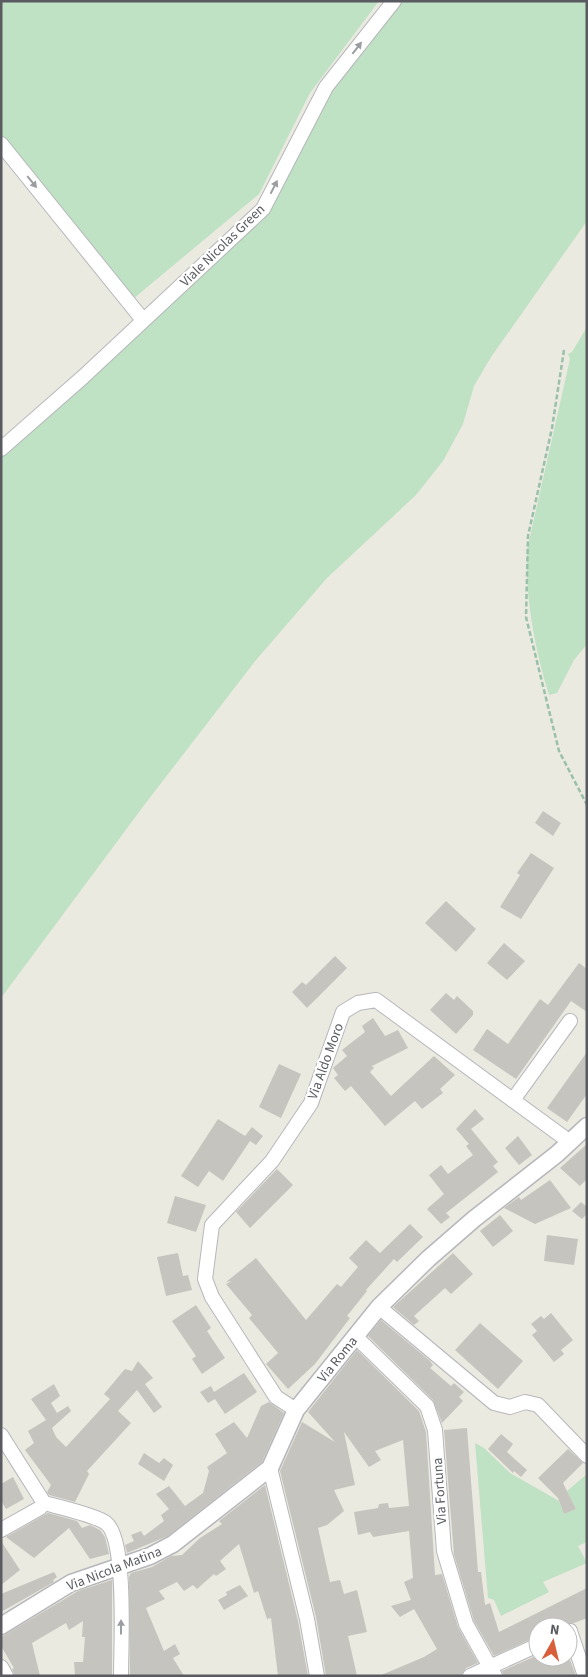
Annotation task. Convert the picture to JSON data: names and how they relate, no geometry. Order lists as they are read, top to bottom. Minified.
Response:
{"streets":{"street":["Viale Nicolas Green","Via Aldo Moro","Via Roma","Via Fortuna","Via Nicola Matina"]},"crossings":[["Via Aldo Moro","Via Roma"],["Via Roma","Via Fortuna"],["Via Roma","Via Nicola Matina"]],"one_way":["Viale Nicolas Green"],"north":"top"}
